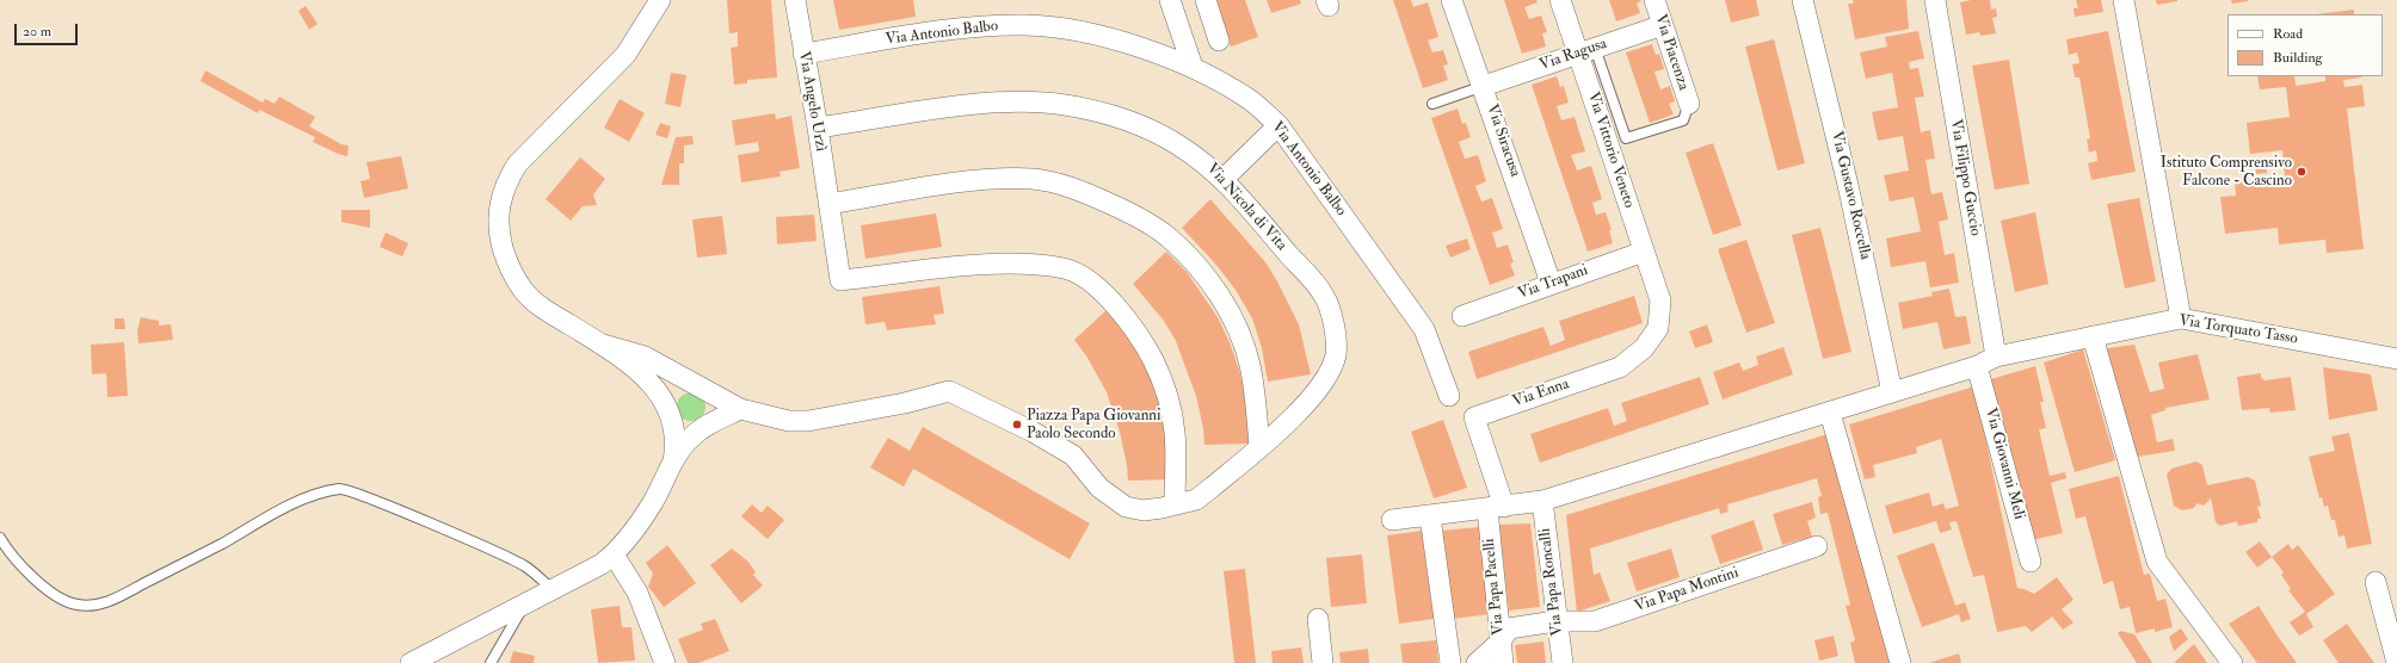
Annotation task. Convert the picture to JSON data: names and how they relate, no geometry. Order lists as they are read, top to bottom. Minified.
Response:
{"streets":{"street":["Via Antonio Balbo","Via Piacenza","Via Ragusa","Via Angelo Urzì","Via Siracusa","Via Vittorio Veneto","Via Filippo Guccio","Via Gustavo Roccella","Via Nicola di Vita","Via Trapani","Via Torquato Tasso","Via Enna","Via Giovanni Meli","Via Papa Roncalli","Via Papa Pacelli","Via Papa Montini"]},"crossings":[["Via Antonio Balbo","Via Angelo Urzì"],["Via Piacenza","Via Ragusa"],["Via Ragusa","Via Siracusa"],["Via Ragusa","Via Vittorio Veneto"],["Via Angelo Urzì","Via Nicola di Vita"],["Via Siracusa","Via Trapani"],["Via Vittorio Veneto","Via Trapani"],["Via Vittorio Veneto","Via Enna"],["Via Filippo Guccio","Via Torquato Tasso"],["Via Gustavo Roccella","Via Torquato Tasso"],["Via Torquato Tasso","Via Enna"],["Via Torquato Tasso","Via Giovanni Meli"],["Via Torquato Tasso","Via Papa Roncalli"],["Via Torquato Tasso","Via Papa Pacelli"],["Via Enna","Via Papa Pacelli"],["Via Papa Roncalli","Via Papa Montini"],["Via Papa Pacelli","Via Papa Montini"]],"places":["Istituto Comprensivo Falcone - Cascino","Piazza Papa Giovanni Paolo Secondo"],"legend":["Road","Building"],"scale_bar":"20 m"}
